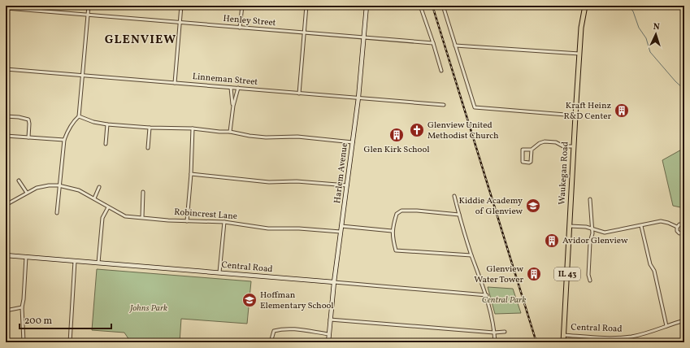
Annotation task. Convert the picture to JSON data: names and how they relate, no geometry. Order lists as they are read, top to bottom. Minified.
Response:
{"streets":{"main road":["Harlem Avenue","Waukegan Road","Central Road","IL 43"],"street":["Henley Street","Linneman Street","Robincrest Lane"]},"crossings":[["Henley Street","Harlem Avenue"],["Linneman Street","Harlem Avenue"],["Harlem Avenue","Robincrest Lane"],["Harlem Avenue","Central Road"],["Waukegan Road","Central Road"]],"districts":["GLENVIEW"],"parks":["Central Park","Johns Park"],"places":{"building":["Kraft Heinz R&D Center","Glen Kirk School","Avidor Glenview","Glenview Water Tower"],"church":["Glenview United Methodist Church"],"school or university":["Kiddie Academy of Glenview","Hoffman Elementary School"]},"scale_bar":"200 m","north":"top"}
